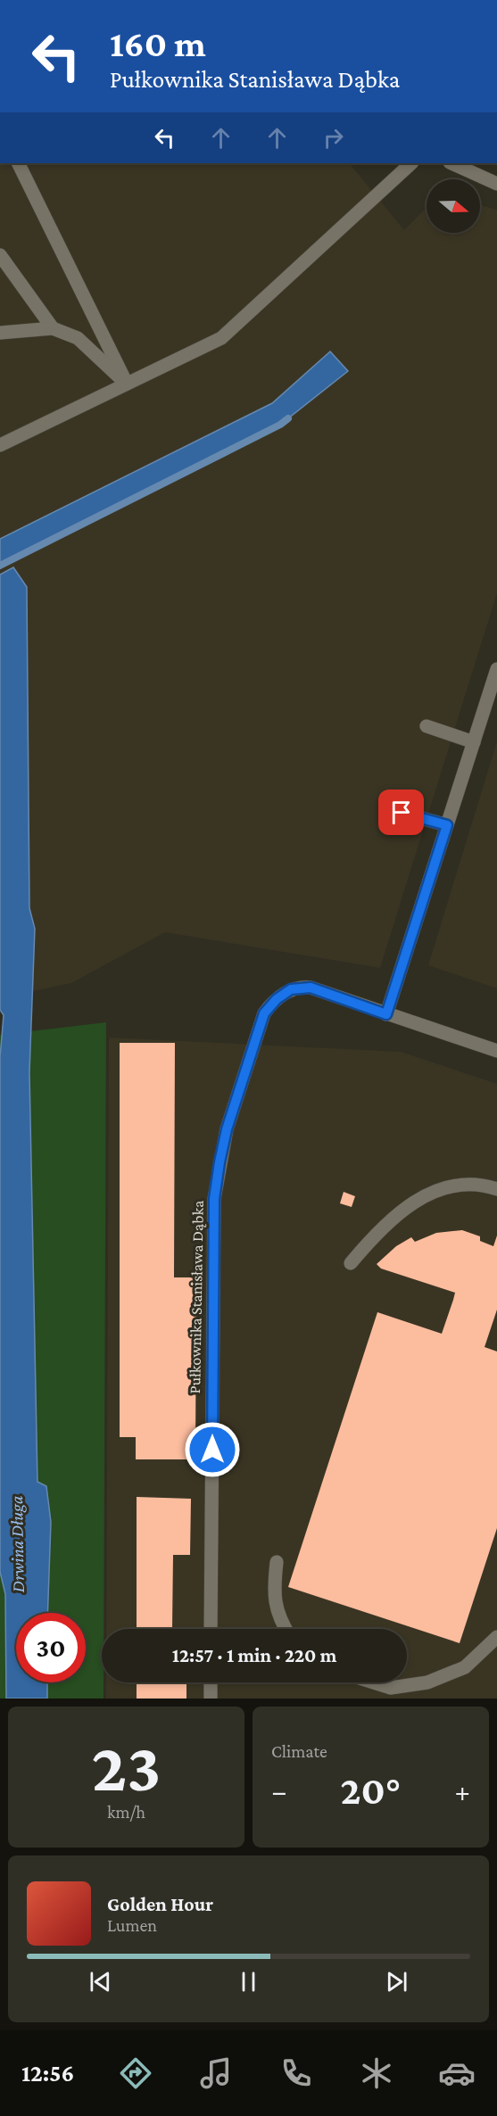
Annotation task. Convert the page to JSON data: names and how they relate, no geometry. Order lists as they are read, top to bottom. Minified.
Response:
{"streets":{"street":["Pułkownika Stanisława Dąbka"]},"water":["Drwina Długa"],"north":"right","page":{"turn":["160 m","Pułkownika Stanisława Dąbka"],"limit":"30","trip":"12:57 · 1 min · 220 m","tile":[["23","km/h"],"Climate"],"heat":["−","20°","+"],"song":["Golden Hour","Lumen"],"tabs":"12:56"}}
